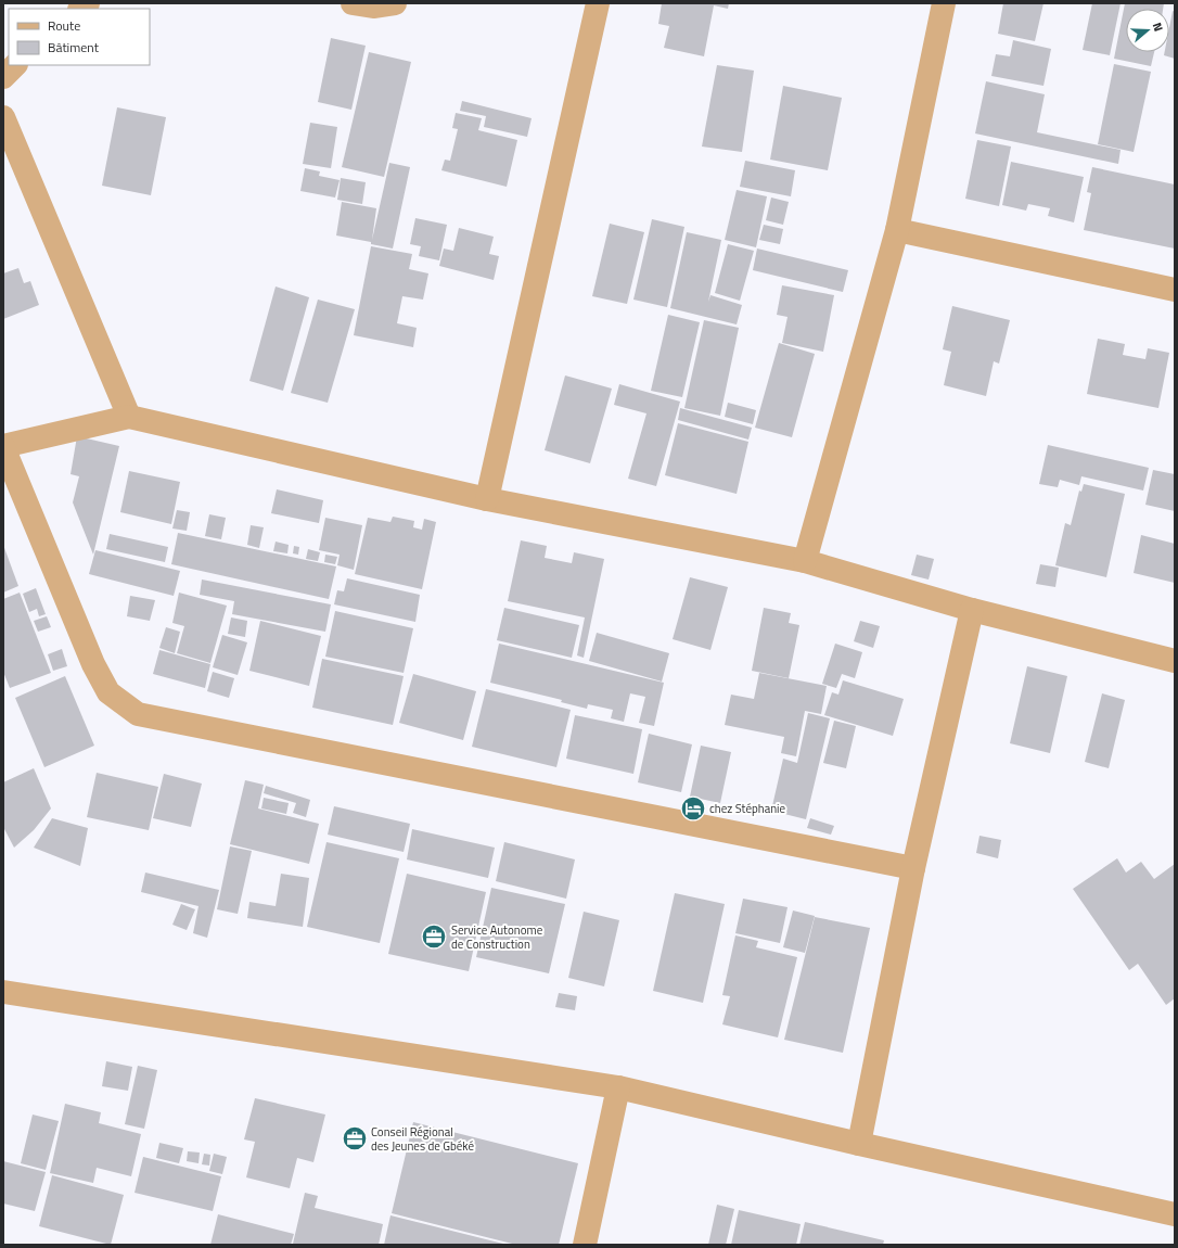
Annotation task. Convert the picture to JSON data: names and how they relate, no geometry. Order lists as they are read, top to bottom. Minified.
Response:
{"places":{"hotel":["chez Stéphanie"],"office":["Service Autonome de Construction","Conseil Régional des Jeunes de Gbéké"]},"legend":["Route","Bâtiment"],"north":"right"}
